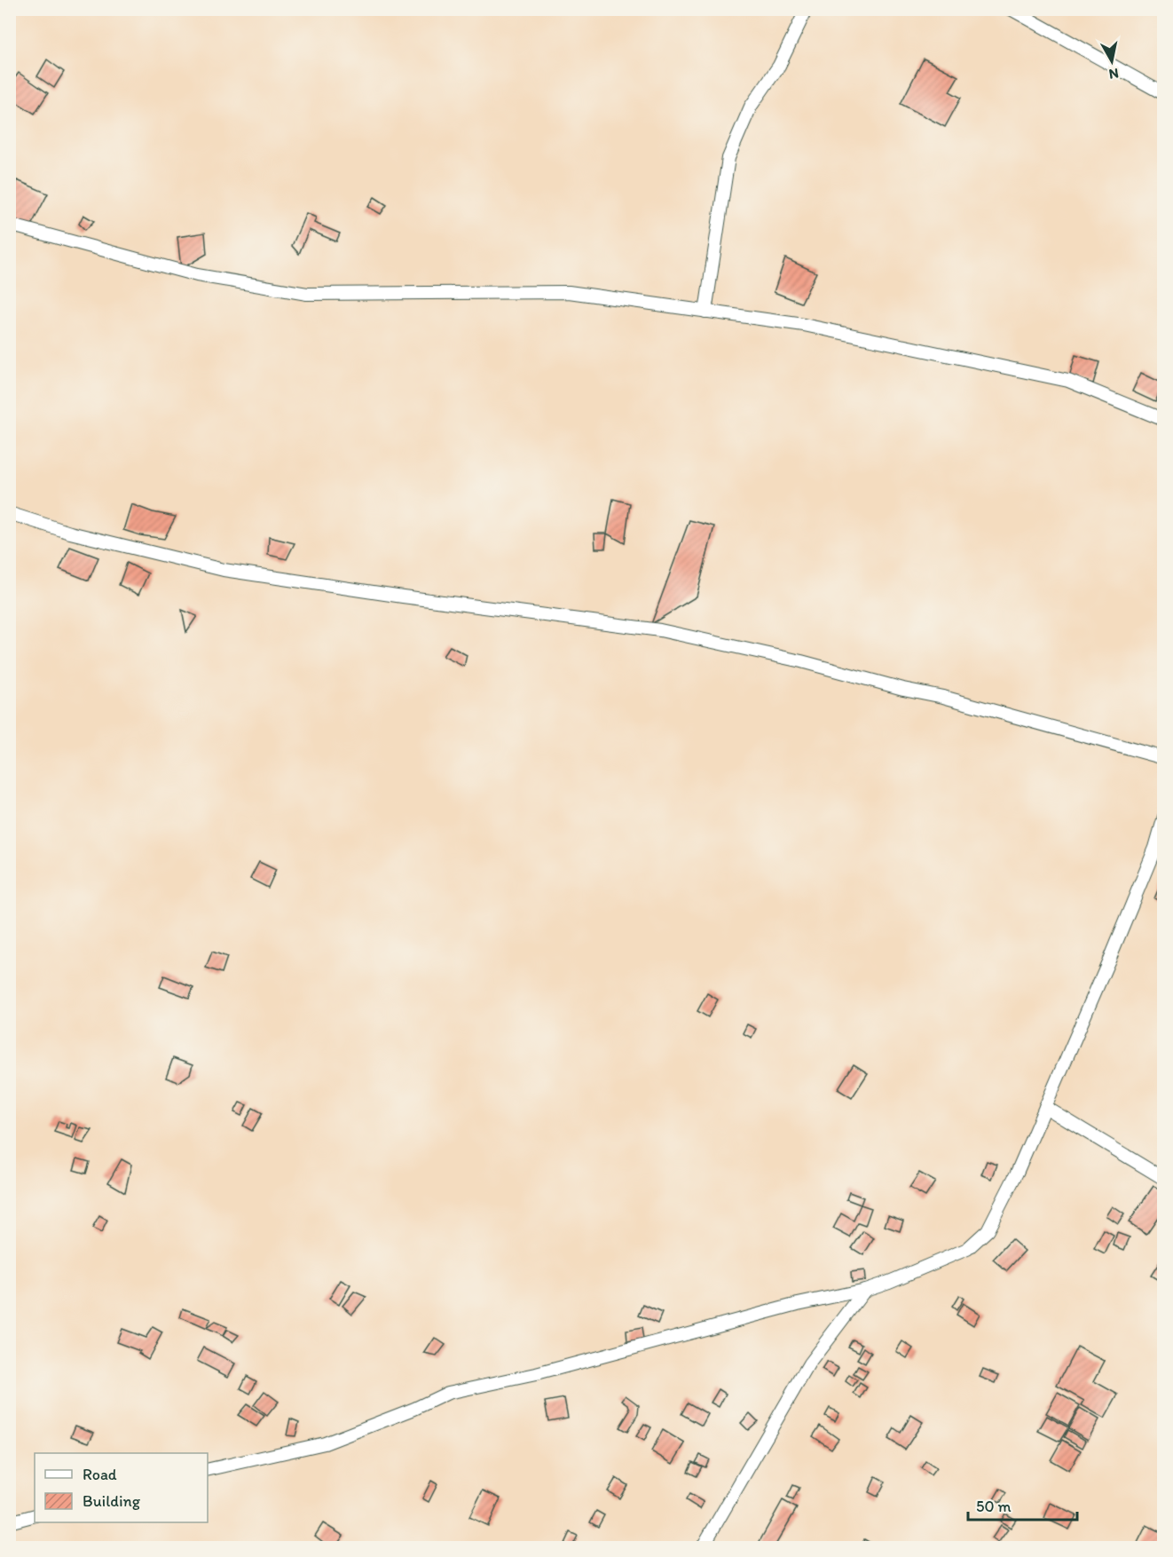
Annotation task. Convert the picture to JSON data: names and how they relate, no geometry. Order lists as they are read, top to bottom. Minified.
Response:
{"legend":["Road","Building"],"scale_bar":"50 m","north":"bottom"}
